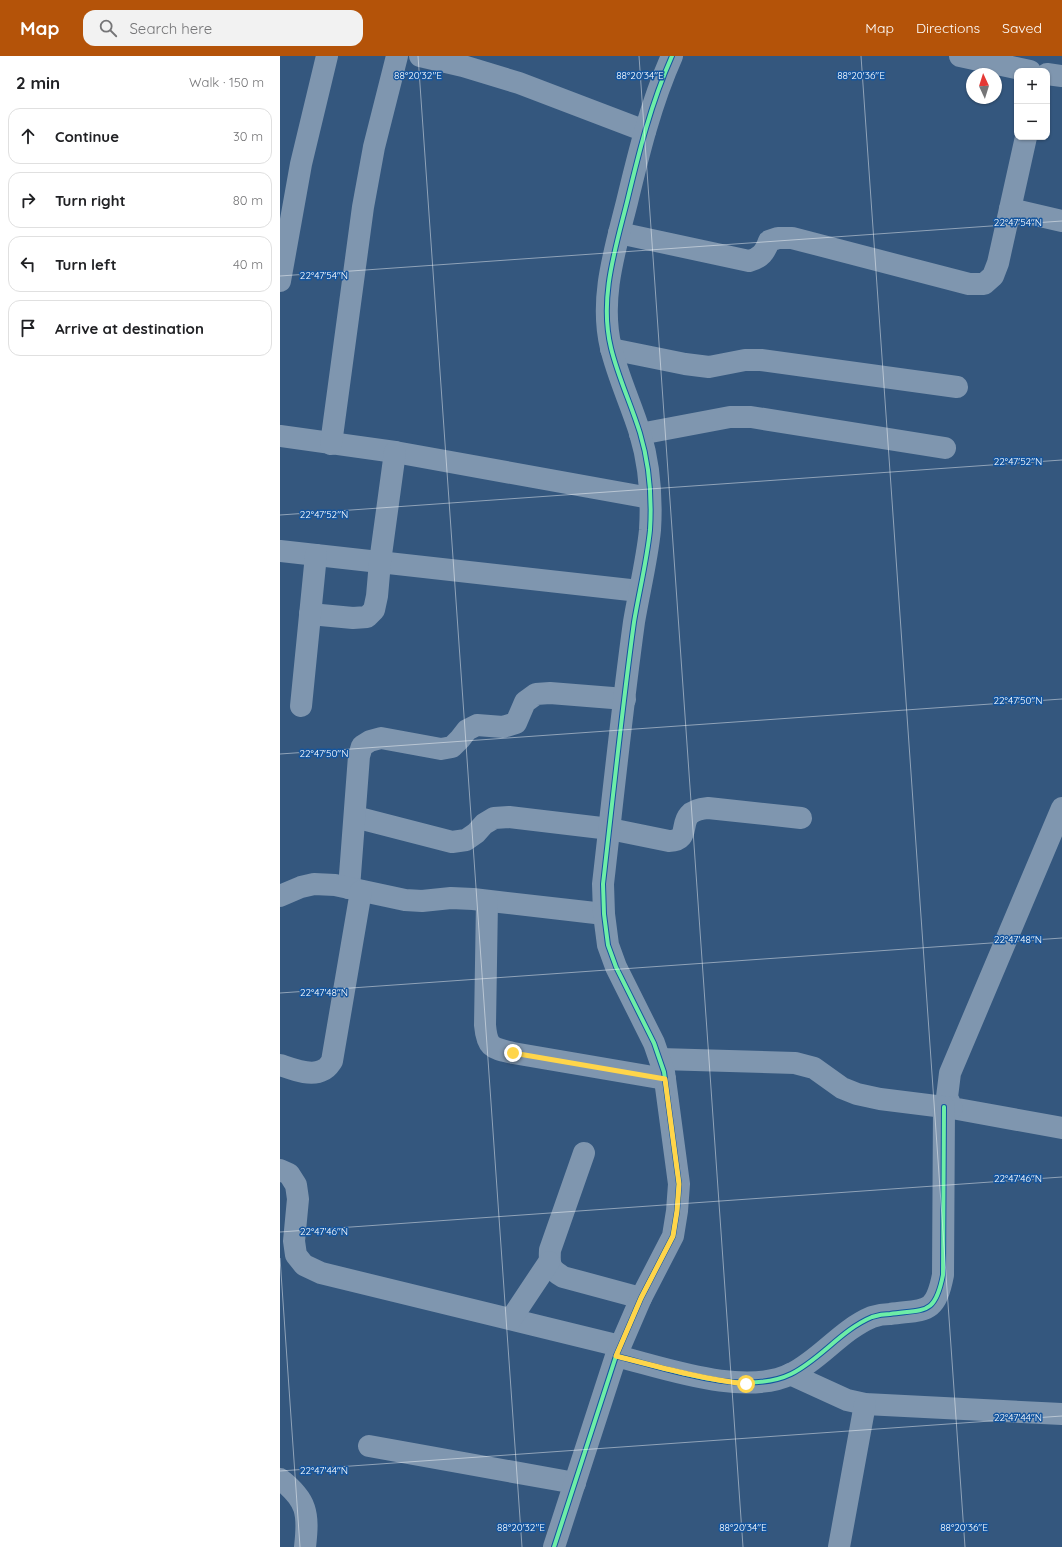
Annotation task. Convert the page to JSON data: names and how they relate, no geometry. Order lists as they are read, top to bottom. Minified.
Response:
{"north":"top","page":{"header":"Map","search":"Search here","nav":["Map","Directions","Saved"],"heading":["2 min","Walk · 150 m"],"map_buttons":["+","−"],"list":[["Continue","30 m"],["Turn right","80 m"],["Turn left","40 m"],"Arrive at destination"]},"coordinates":["88°20'32\"E","88°20'34\"E","88°20'36\"E","22°47'54\"N","22°47'52\"N","22°47'50\"N","22°47'48\"N","22°47'46\"N","22°47'44\"N"]}
